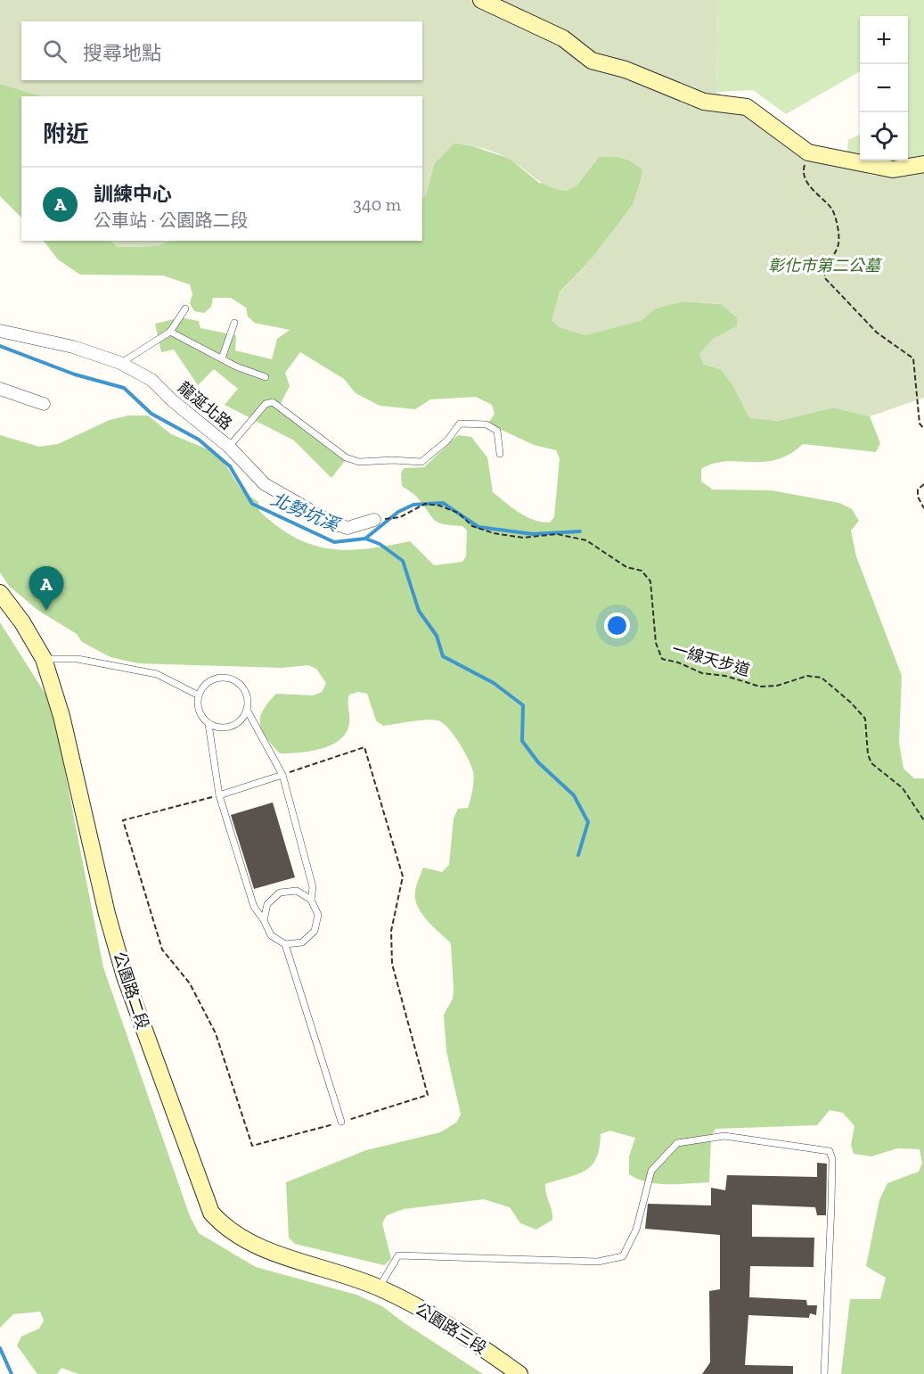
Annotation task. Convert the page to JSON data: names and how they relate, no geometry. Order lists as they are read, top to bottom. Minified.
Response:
{"streets":{"main road":["公園路二段","公園路三段"],"street":["龍涎北路"],"path":["一線天步道"]},"crossings":[["龍涎北路","一線天步道"],["公園路二段","公園路三段"]],"water":["北勢坑溪"],"parks":["彰化市第二公墓"],"page":{"map_buttons":["+","−"],"search":"搜尋地點","heading":"附近","list":[{"mark":"A","name":"訓練中心","note":"公車站 · 公園路二段","value":"340 m"}],"pins":"A"}}
